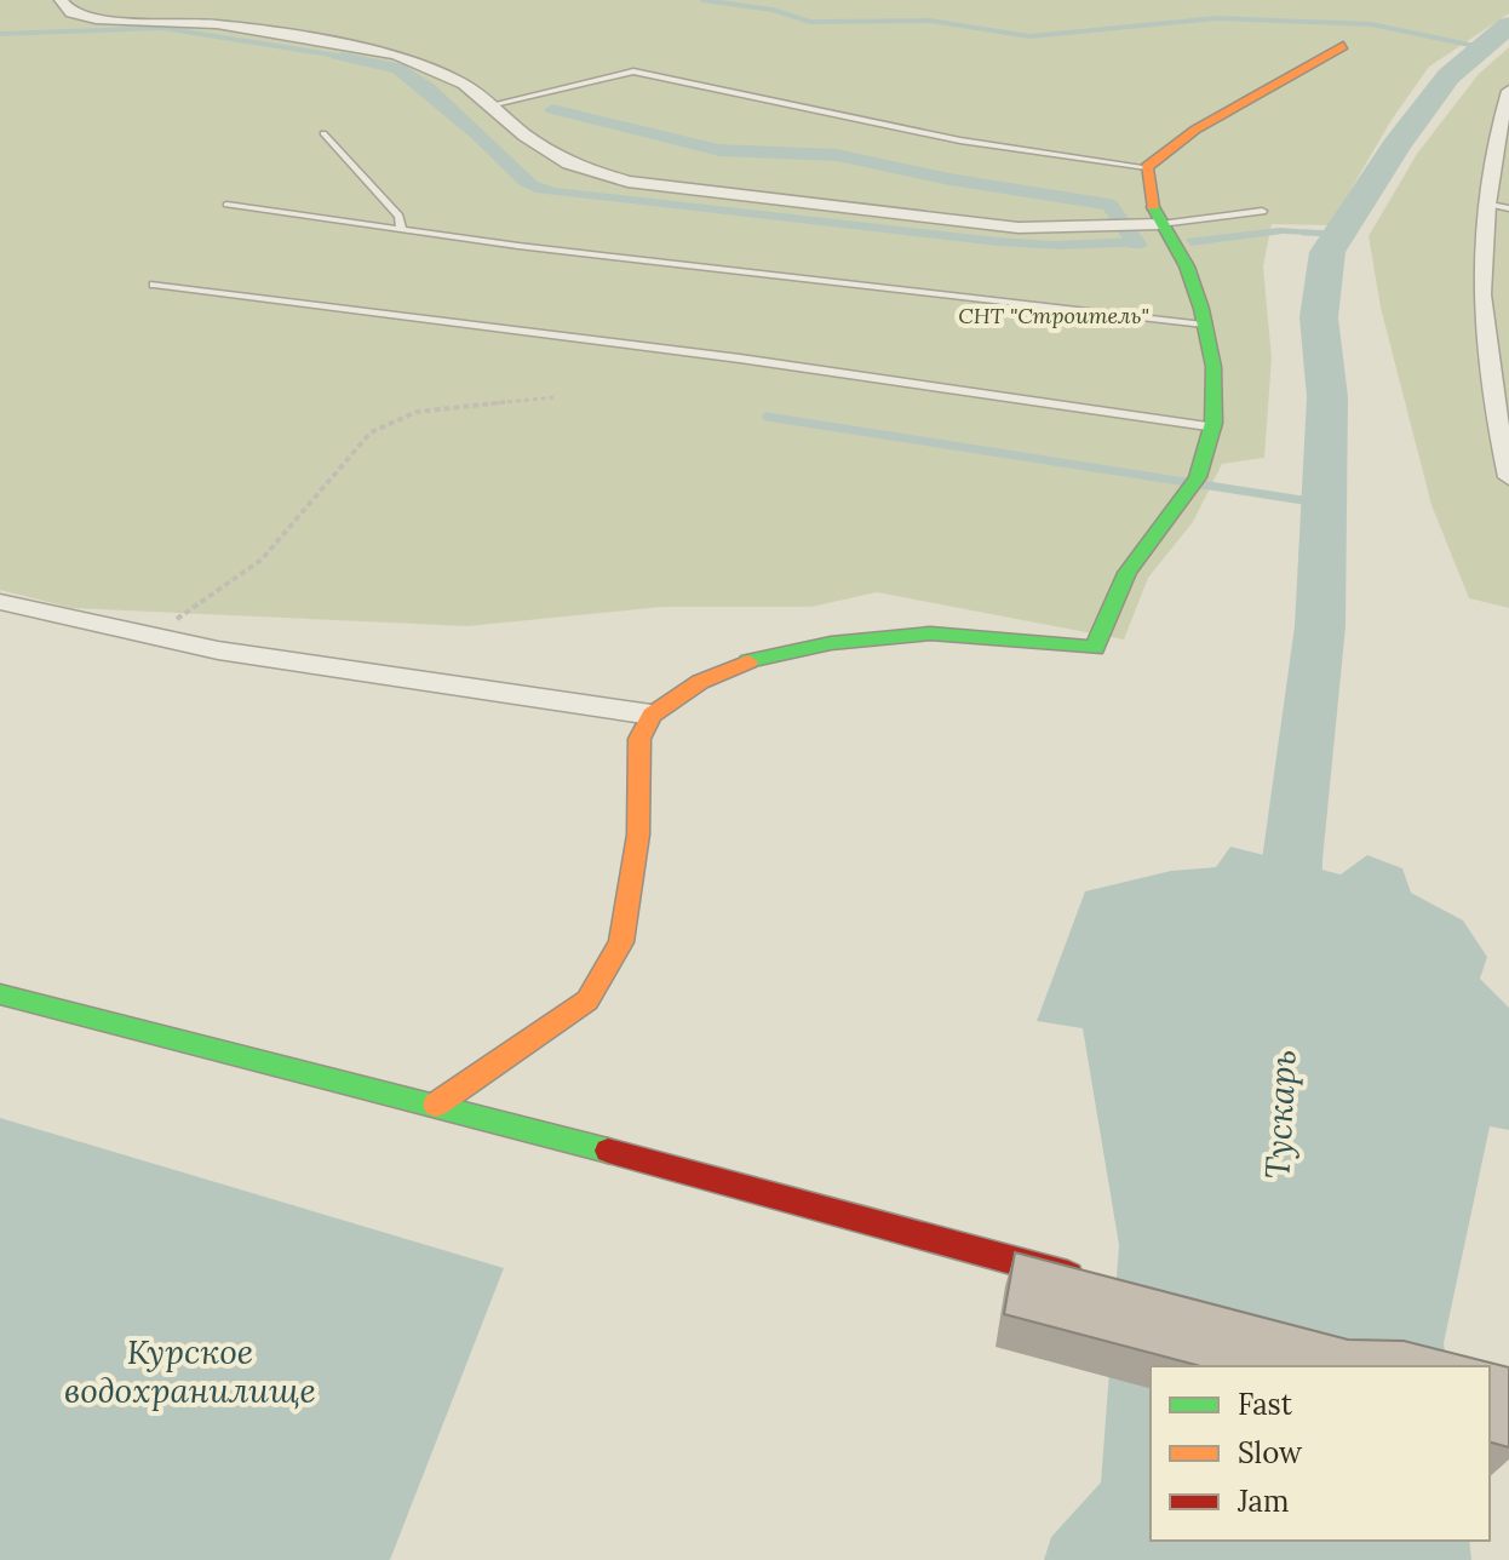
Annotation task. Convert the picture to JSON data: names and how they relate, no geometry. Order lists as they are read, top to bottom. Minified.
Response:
{"water":["Тускарь","Курское водохранилище"],"parks":["СНТ \"Строитель\""],"legend":["Fast","Slow","Jam"]}
